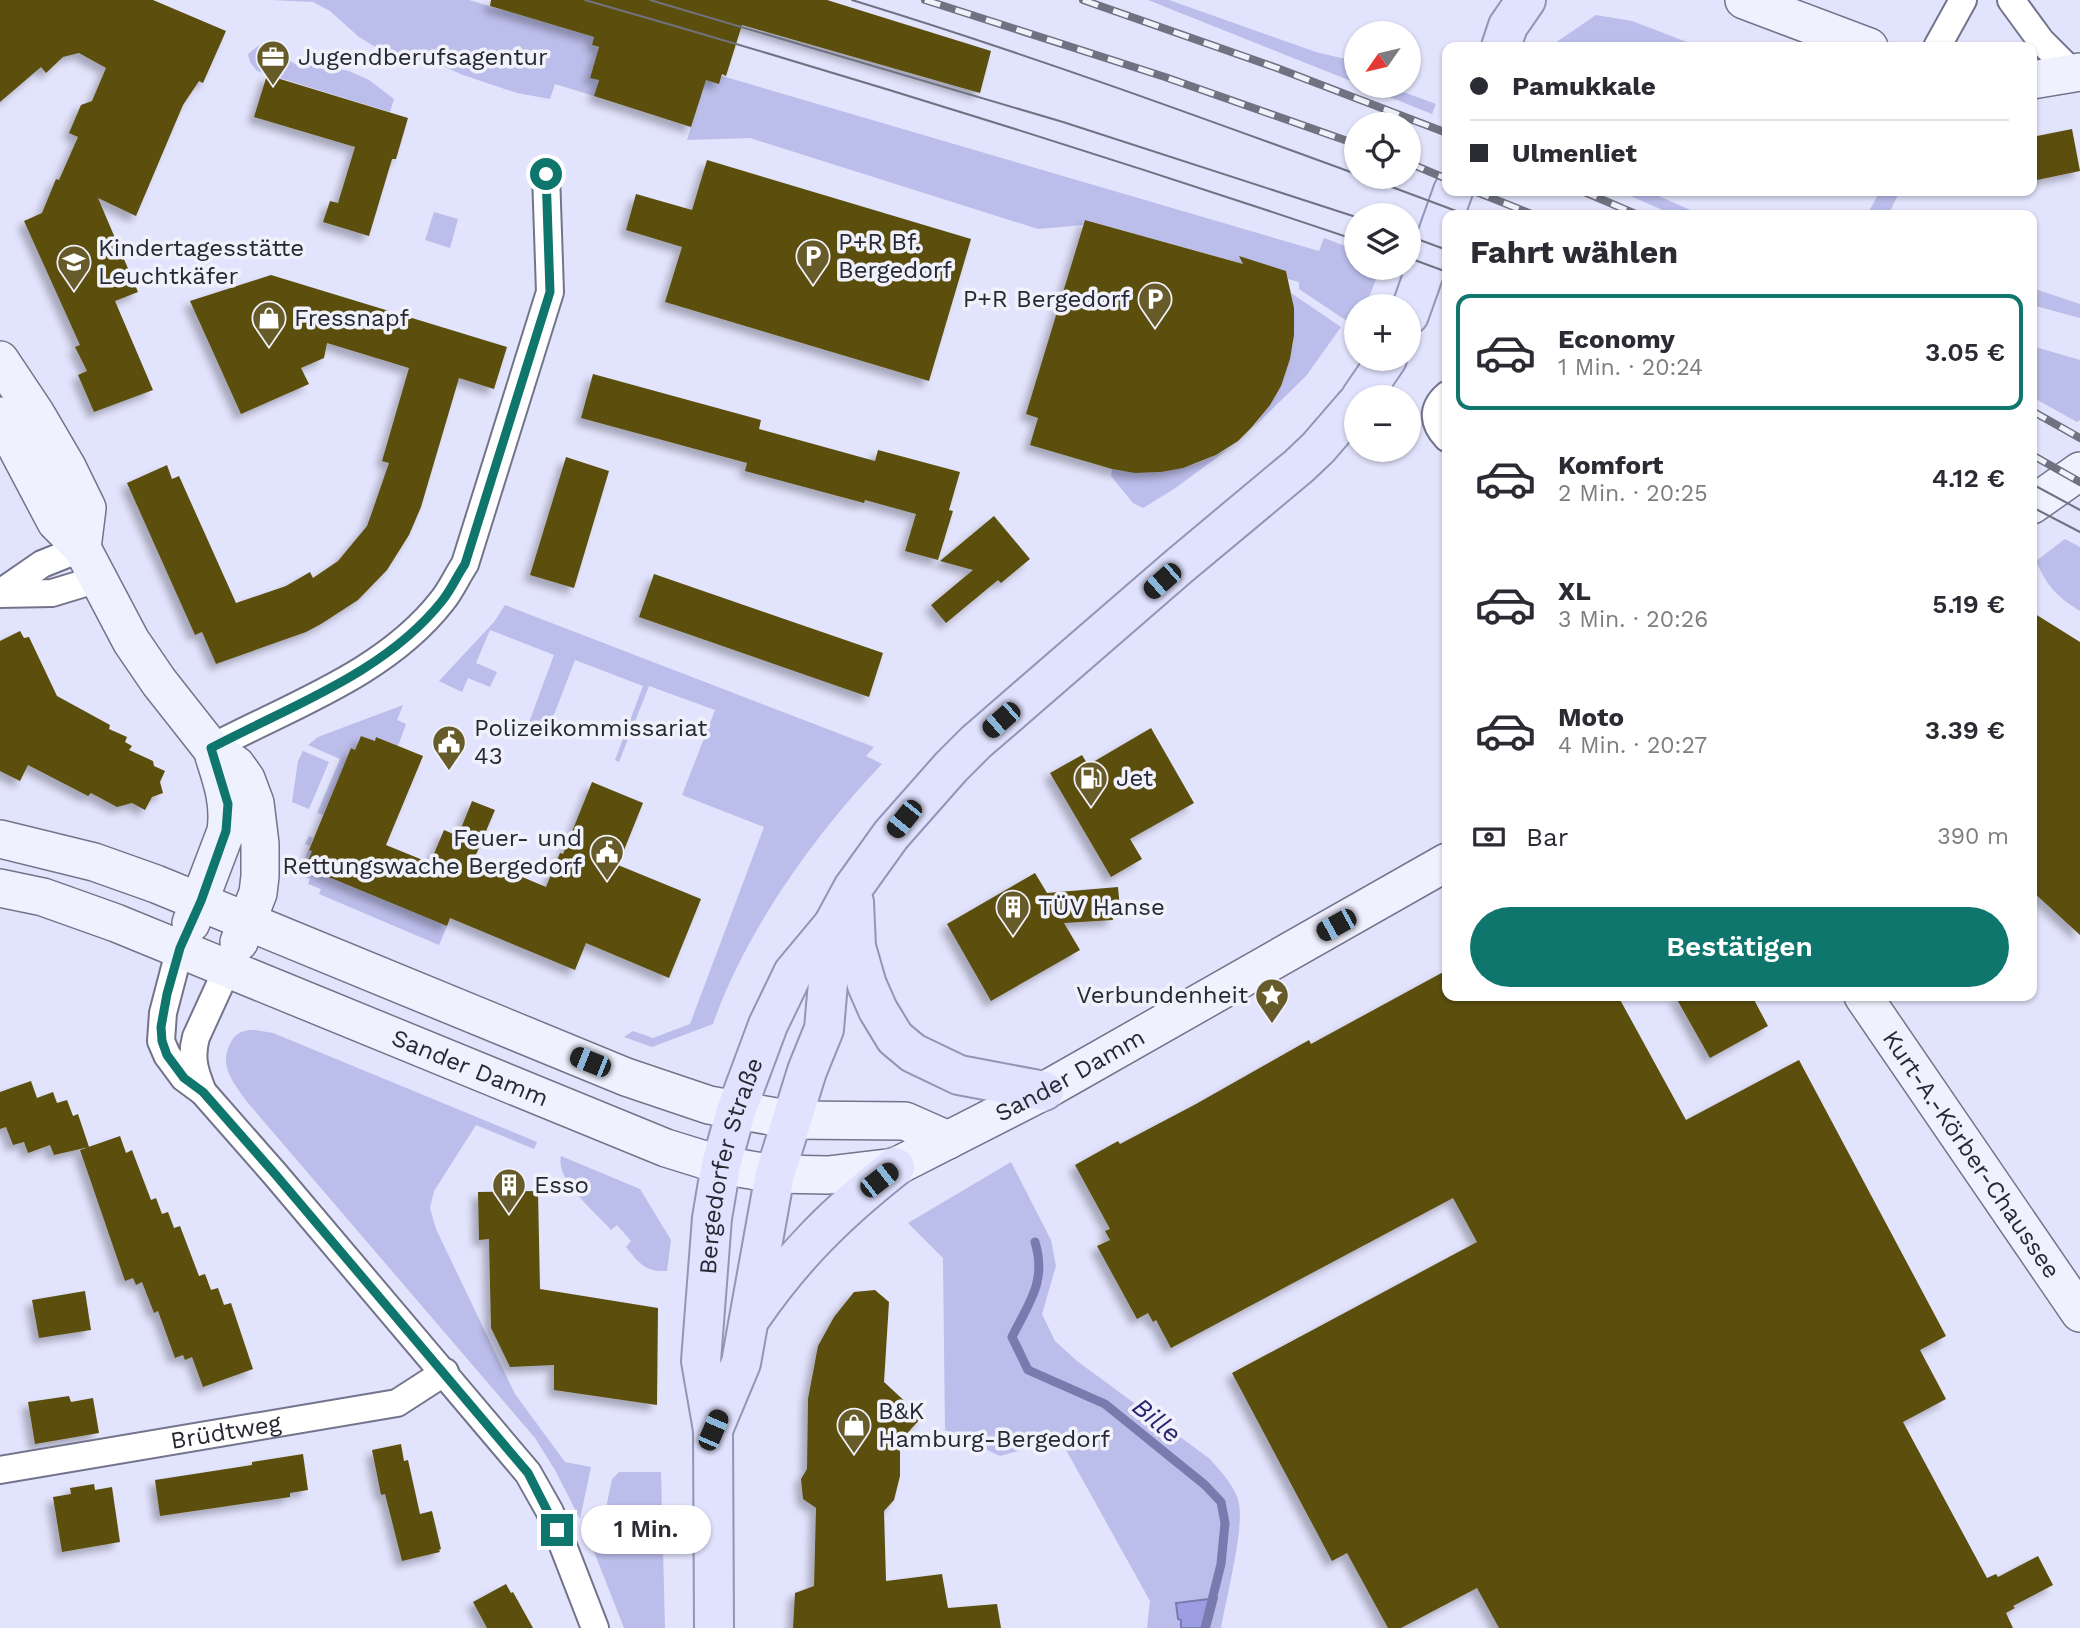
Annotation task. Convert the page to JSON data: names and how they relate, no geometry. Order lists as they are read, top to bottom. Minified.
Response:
{"streets":{"main road":["Sander Damm","Kurt-A.-Körber-Chaussee","Bergedorfer Straße"],"street":["Brüdtweg"]},"crossings":[["Sander Damm","Bergedorfer Straße"]],"water":["Bille"],"places":{"office":["Jugendberufsagentur"],"parking":["P+R Bf. Bergedorf","P+R Bergedorf"],"school or university":["Kindertagesstätte Leuchtkäfer"],"shop":["Fressnapf","B&K Hamburg-Bergedorf"],"public building":["Polizeikommissariat 43","Feuer- und Rettungswache Bergedorf"],"fuel station":["Jet"],"building":["TÜV Hanse","Esso"],"place":["Verbundenheit"]},"north":"bottom left","page":{"map_buttons":["+","−"],"banner":["Pamukkale","Ulmenliet"],"heading":"Fahrt wählen","list":[{"name":"Economy","note":"1 Min. · 20:24","value":"3.05 €"},{"name":"Komfort","note":"2 Min. · 20:25","value":"4.12 €"},{"name":"XL","note":"3 Min. · 20:26","value":"5.19 €"},{"name":"Moto","note":"4 Min. · 20:27","value":"3.39 €"}],"pay":["Bar","390 m"],"buttons":"Bestätigen","bubble":"1 Min."}}
